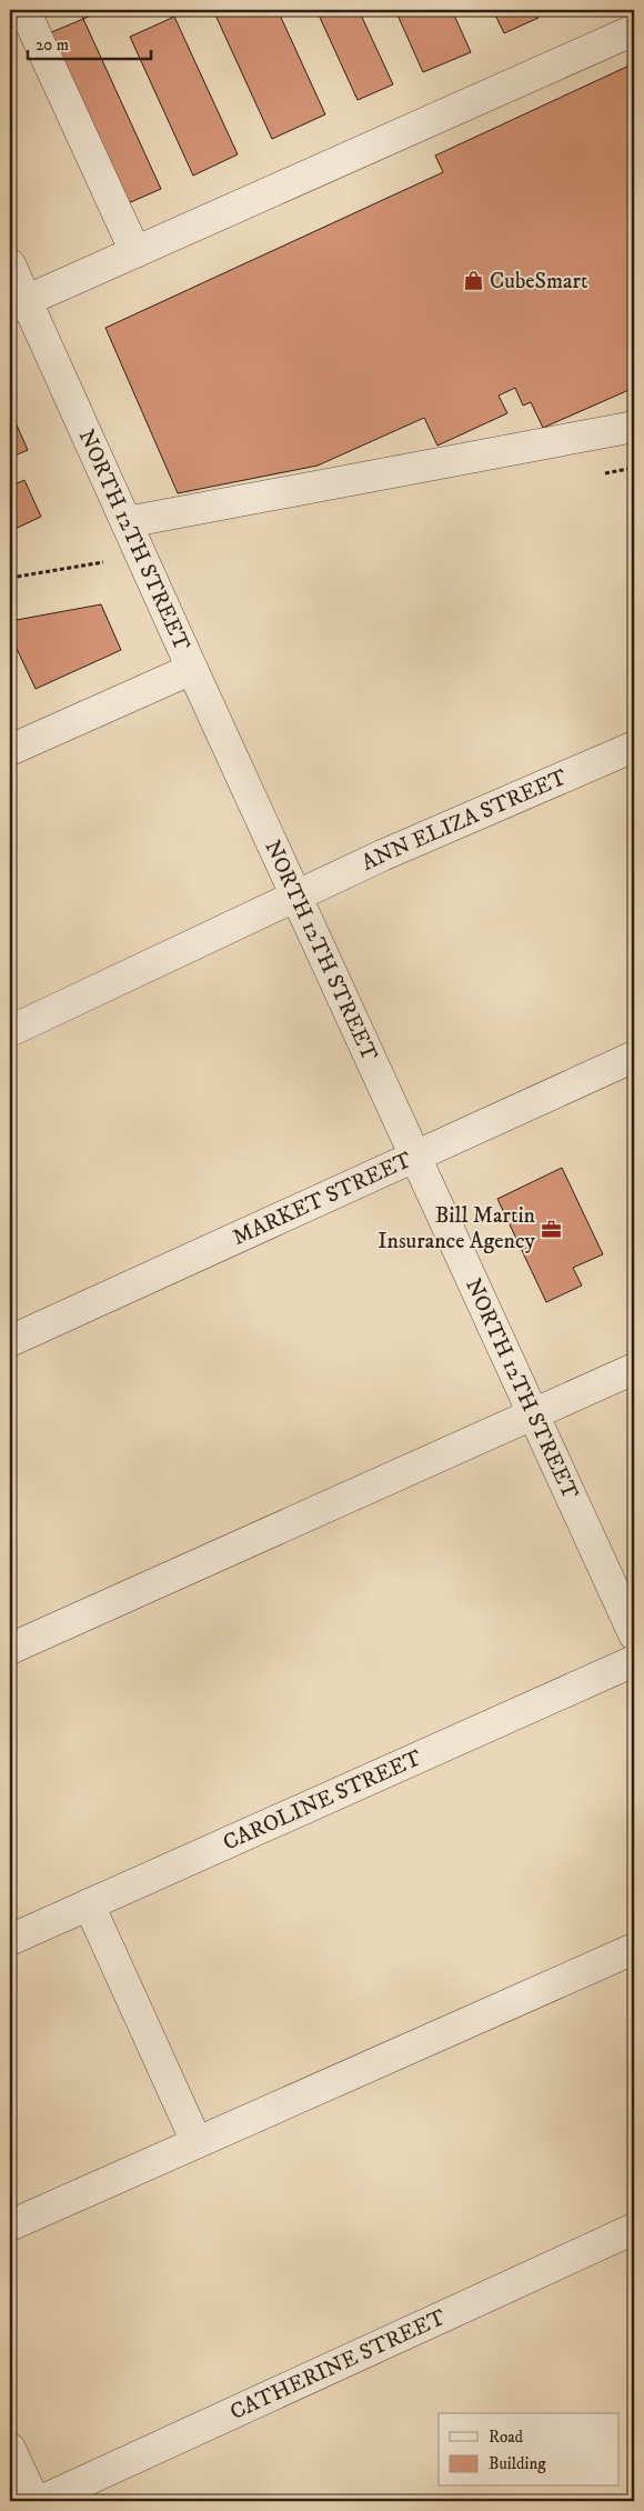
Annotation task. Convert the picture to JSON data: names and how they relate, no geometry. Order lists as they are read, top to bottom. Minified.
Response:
{"streets":{"street":["NORTH 12TH STREET","ANN ELIZA STREET","MARKET STREET","CAROLINE STREET","CATHERINE STREET"]},"crossings":[["NORTH 12TH STREET","ANN ELIZA STREET"],["NORTH 12TH STREET","MARKET STREET"]],"places":{"shop":["CubeSmart"],"office":["Bill Martin Insurance Agency"]},"legend":["Road","Building"],"scale_bar":"20 m"}
